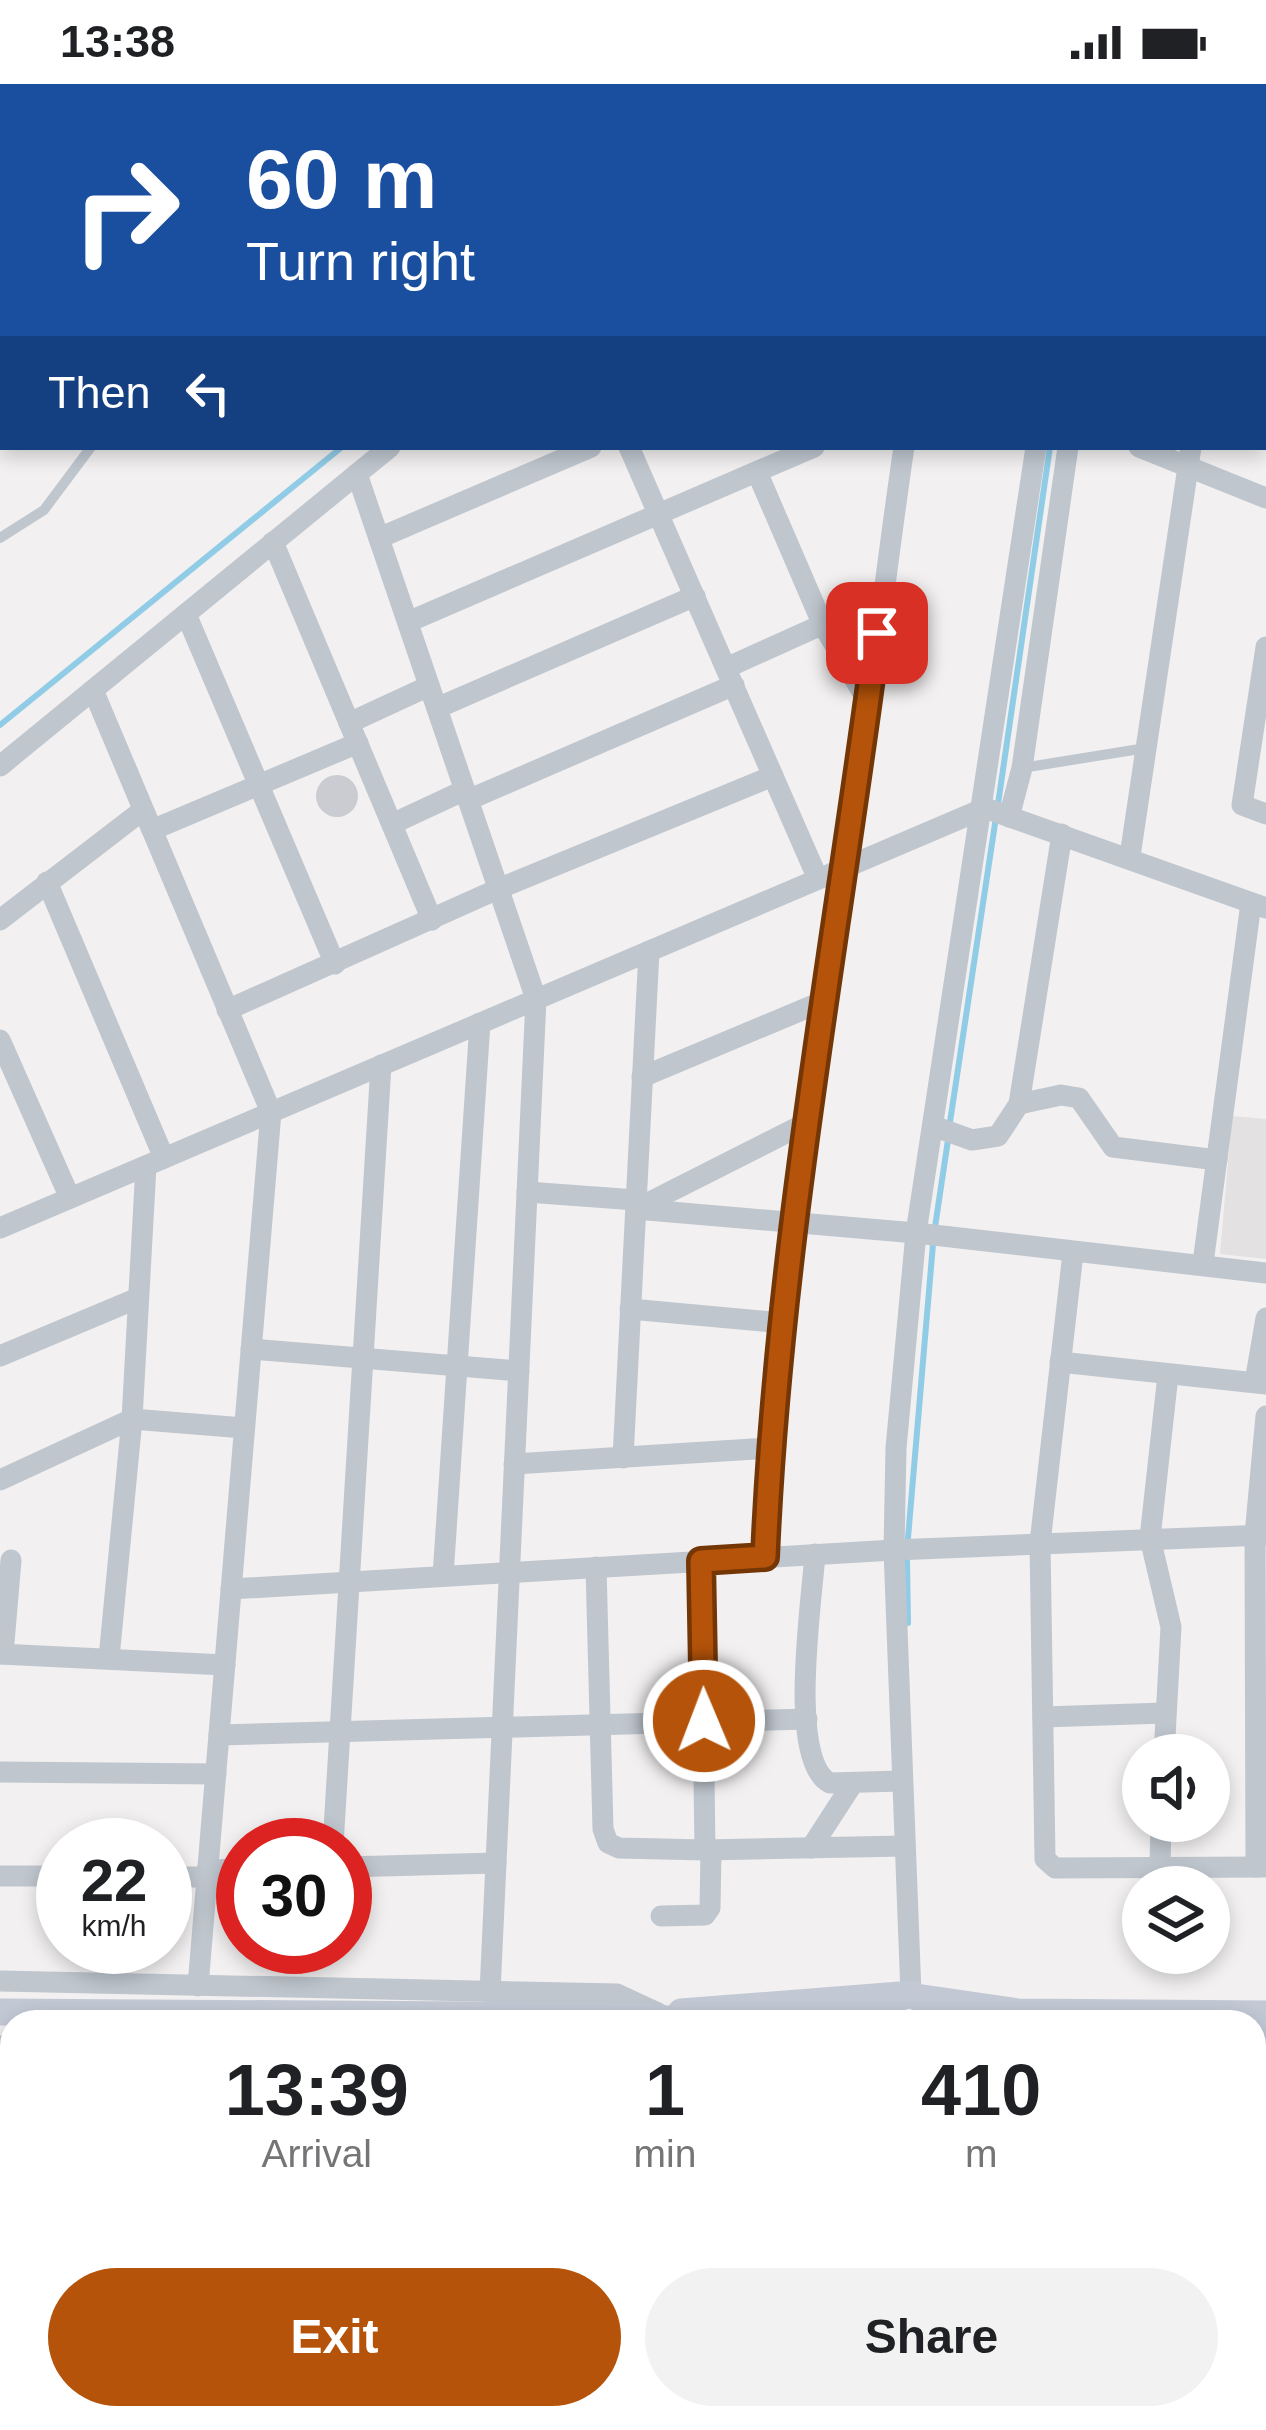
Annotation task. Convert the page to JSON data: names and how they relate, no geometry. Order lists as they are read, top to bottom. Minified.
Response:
{"page":{"status":"13:38","turn":["60 m","Turn right"],"then":"Then","speed":"22 km/h","limit":"30","eta":["13:39","Arrival","1","min","410","m"],"buttons":["Exit","Share"]}}
